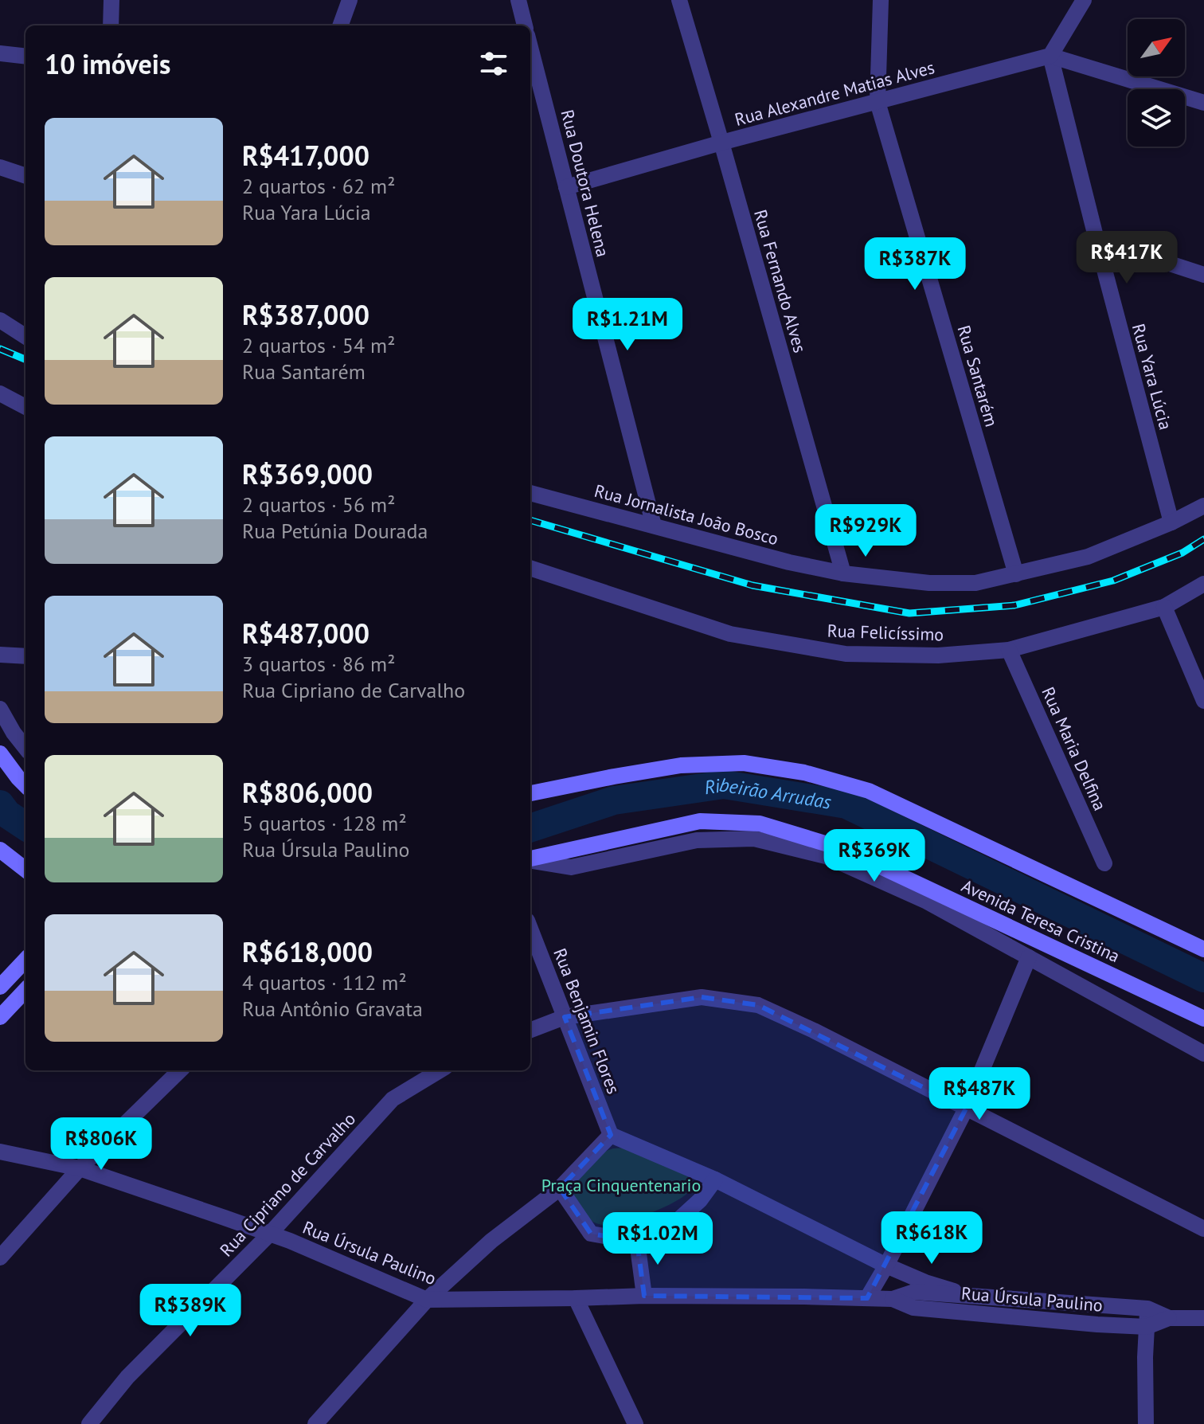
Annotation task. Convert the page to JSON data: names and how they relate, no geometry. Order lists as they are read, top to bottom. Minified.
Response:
{"streets":{"main road":["Avenida Teresa Cristina"],"street":["Rua Alexandre Matias Alves","Rua Doutora Helena","Rua Fernando Alves","Rua Santarém","Rua Yara Lúcia","Rua Jornalista João Bosco","Rua Felicíssimo","Rua Maria Delfina","Rua Benjamin Flores","Rua Cipriano de Carvalho","Rua Úrsula Paulino"]},"crossings":[["Rua Alexandre Matias Alves","Rua Doutora Helena"],["Rua Alexandre Matias Alves","Rua Fernando Alves"],["Rua Alexandre Matias Alves","Rua Santarém"],["Rua Alexandre Matias Alves","Rua Yara Lúcia"],["Rua Doutora Helena","Rua Jornalista João Bosco"],["Rua Fernando Alves","Rua Jornalista João Bosco"],["Rua Santarém","Rua Jornalista João Bosco"],["Rua Yara Lúcia","Rua Jornalista João Bosco"],["Rua Felicíssimo","Rua Maria Delfina"],["Rua Cipriano de Carvalho","Rua Úrsula Paulino"]],"water":["Ribeirão Arrudas"],"parks":["Praça Cinquentenario"],"north":"top right","page":{"heading":"10 imóveis","list":[{"name":"R$417,000","note":"2 quartos · 62 m² · Rua Yara Lúcia"},{"name":"R$387,000","note":"2 quartos · 54 m² · Rua Santarém"},{"name":"R$369,000","note":"2 quartos · 56 m² · Rua Petúnia Dourada"},{"name":"R$487,000","note":"3 quartos · 86 m² · Rua Cipriano de Carvalho"},{"name":"R$806,000","note":"5 quartos · 128 m² · Rua Úrsula Paulino"},{"name":"R$618,000","note":"4 quartos · 112 m² · Rua Antônio Gravata"}],"price":["R$417K","R$387K","R$1.21M","R$929K","R$369K","R$487K","R$806K","R$618K","R$1.02M","R$389K"]}}
